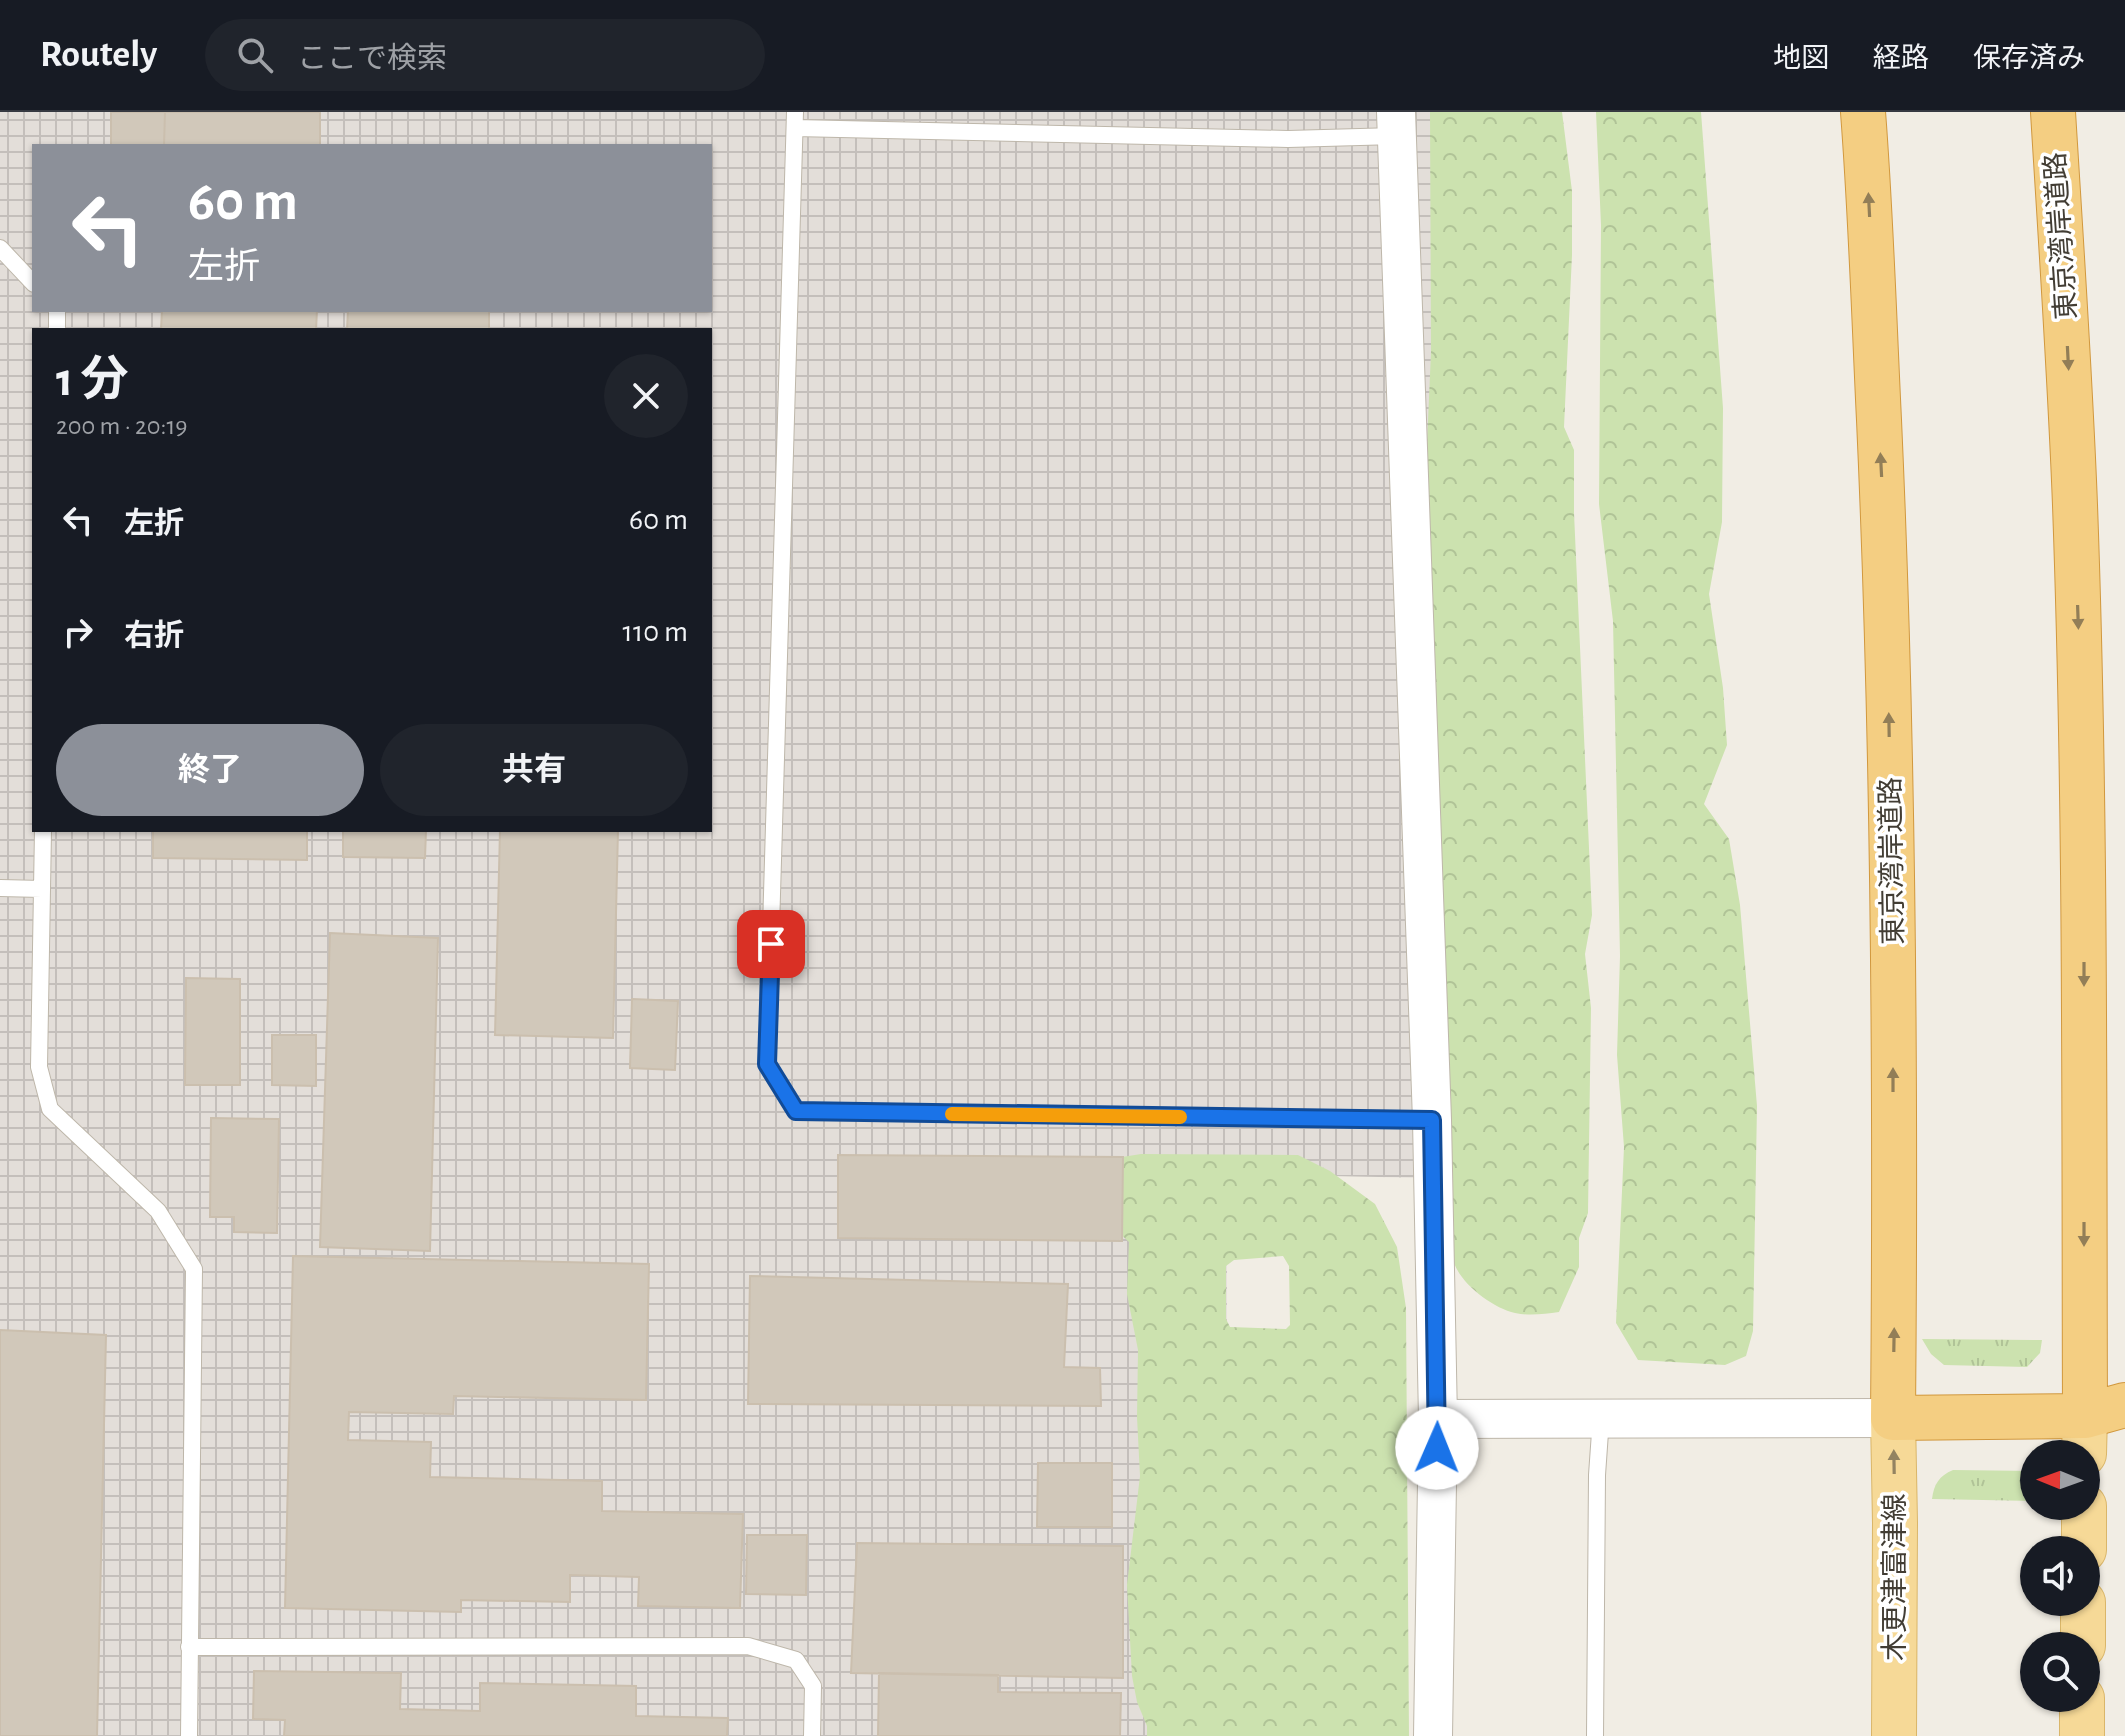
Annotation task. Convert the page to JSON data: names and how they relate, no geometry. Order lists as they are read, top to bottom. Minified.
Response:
{"streets":{"highway":["東京湾岸道路"],"main road":["木更津富津線"]},"crossings":[["東京湾岸道路","木更津富津線"]],"one_way":["木更津富津線"],"north":"left","page":{"header":"Routely","search":"ここで検索","nav":["地図","経路","保存済み"],"turn":["60 m","左折"],"heading":["1 分","200 m · 20:19"],"list":[{"name":"左折","value":"60 m"},{"name":"右折","value":"110 m"}],"buttons":["終了","共有"]}}
